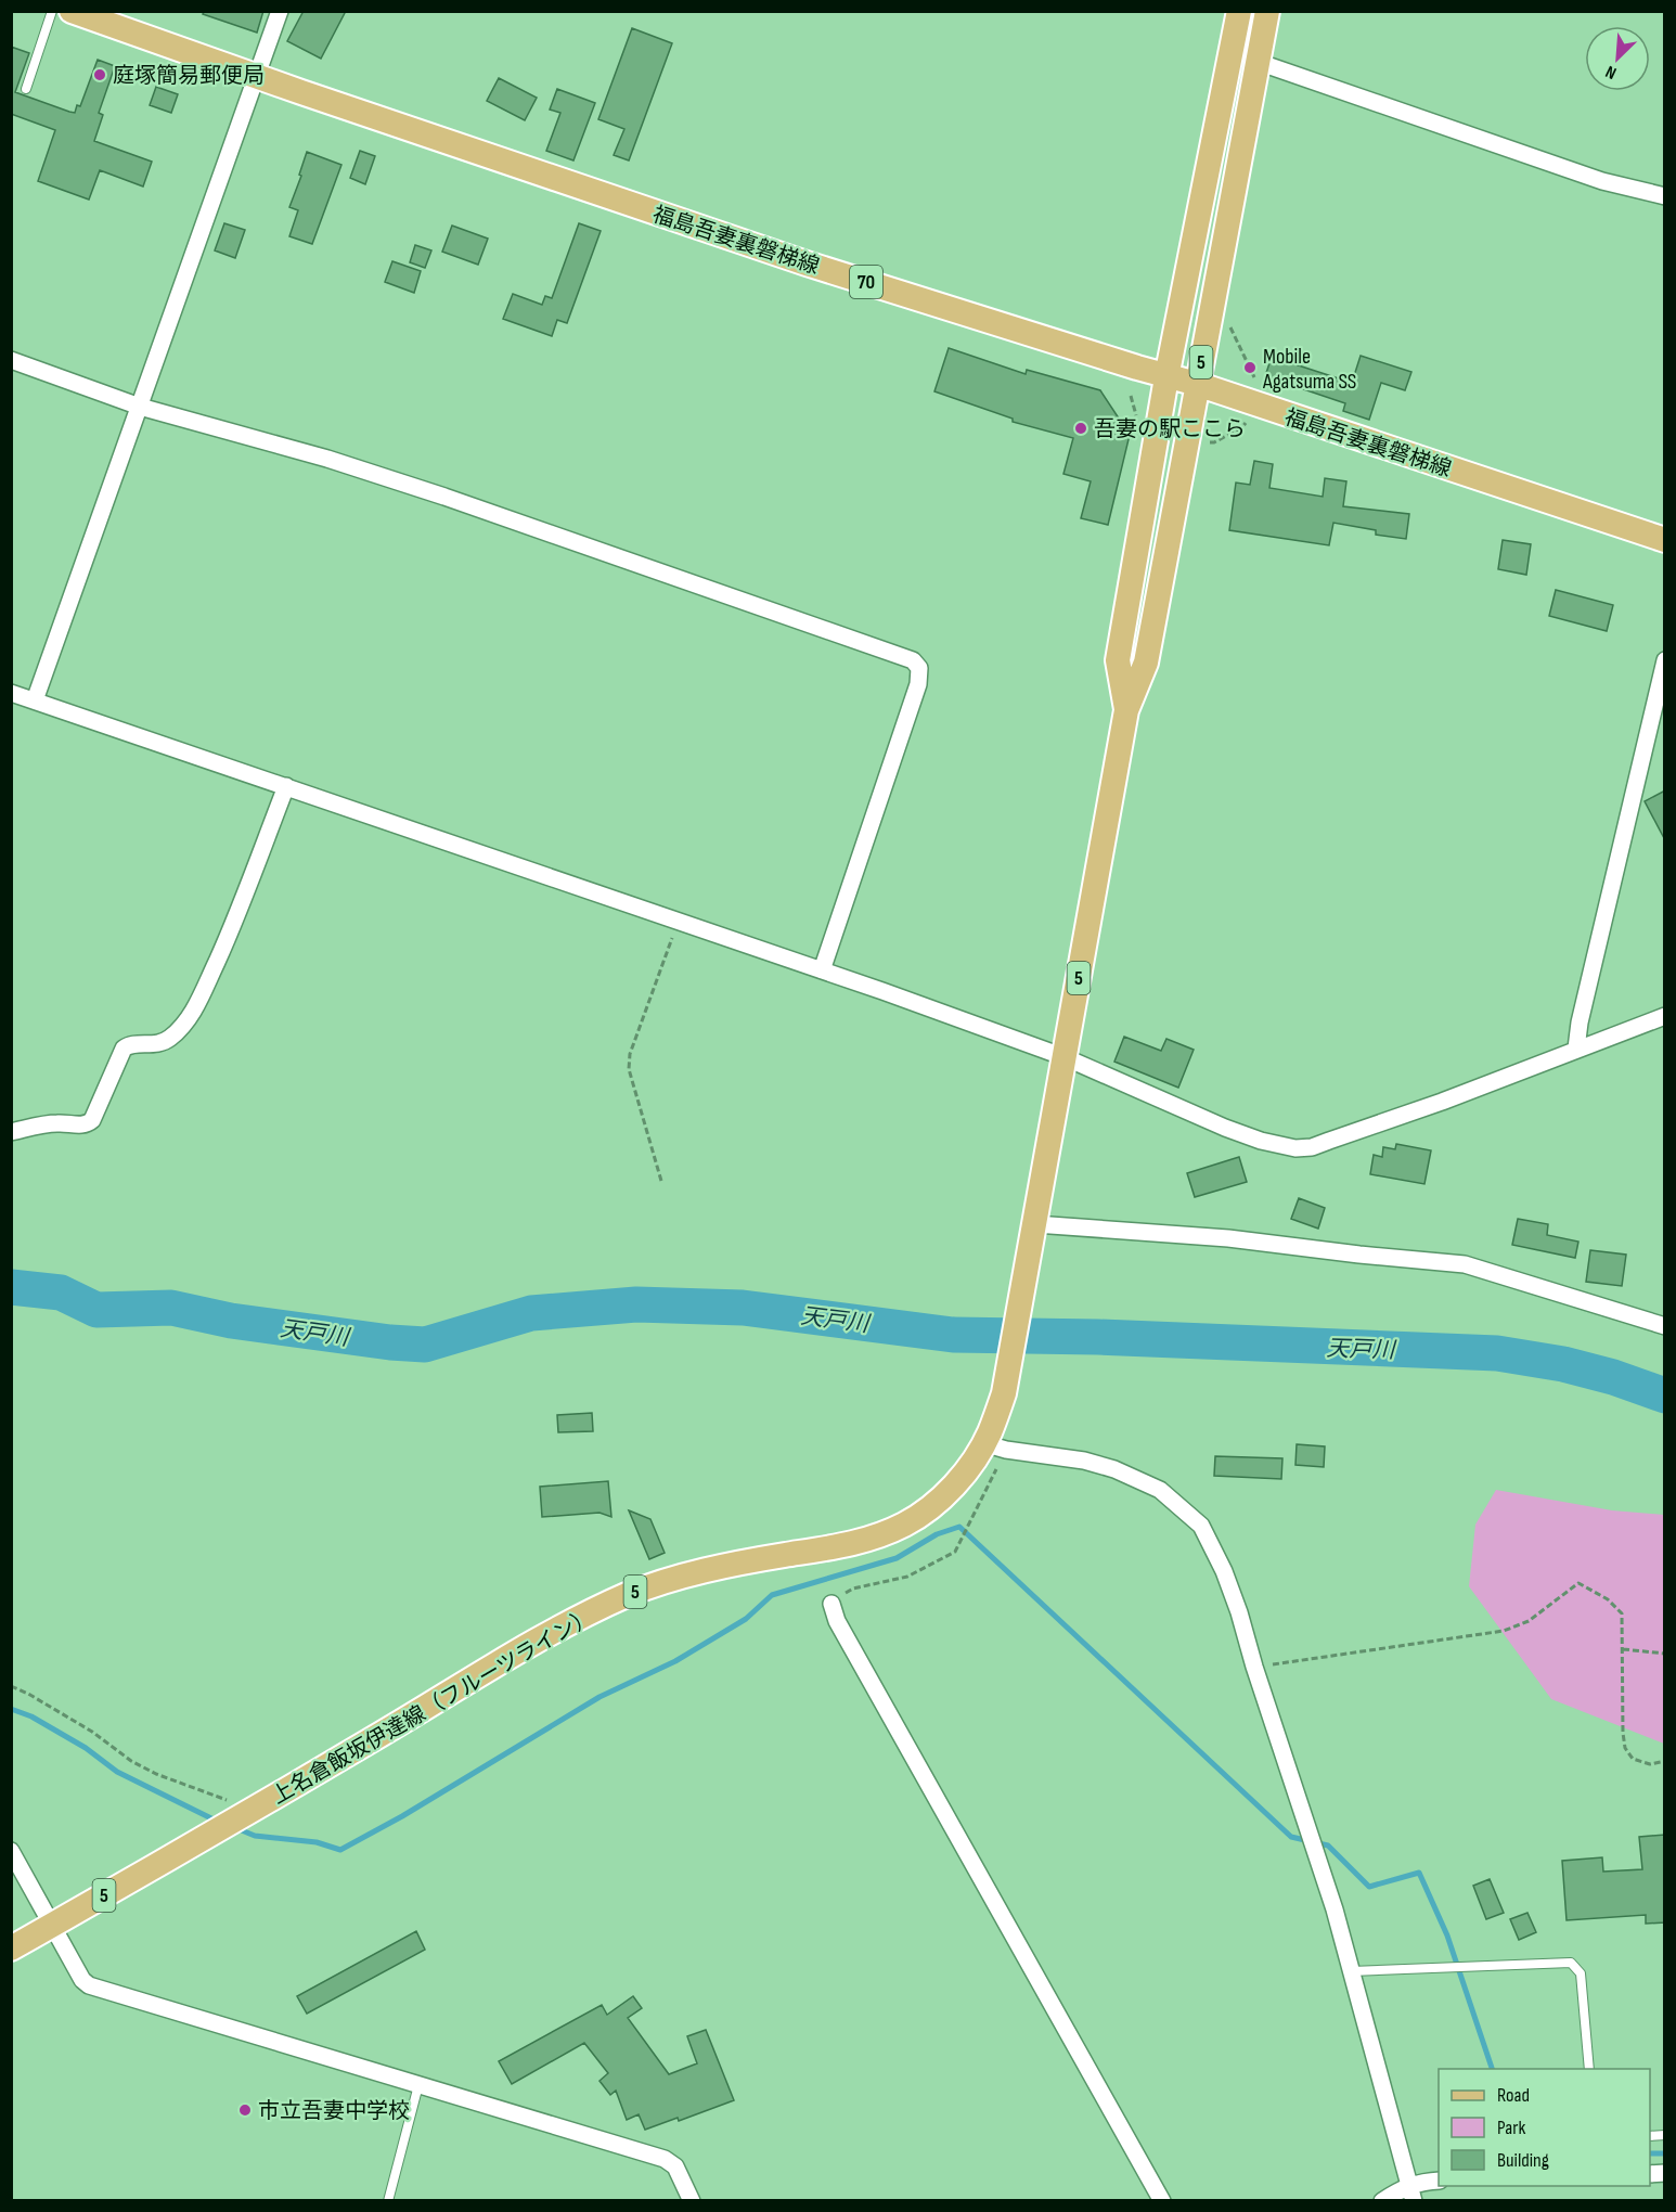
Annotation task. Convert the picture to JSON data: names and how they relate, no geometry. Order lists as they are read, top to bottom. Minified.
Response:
{"streets":{"main road":["福島吾妻裏磐梯線","70","5","上名倉飯坂伊達線（フルーツライン）"]},"crossings":[["福島吾妻裏磐梯線","5"],["5","上名倉飯坂伊達線（フルーツライン）"]],"water":["天戸川"],"places":["庭塚簡易郵便局","Mobile Agatsuma SS","吾妻の駅ここら","市立吾妻中学校"],"legend":["Road","Park","Building"],"north":"bottom left"}
